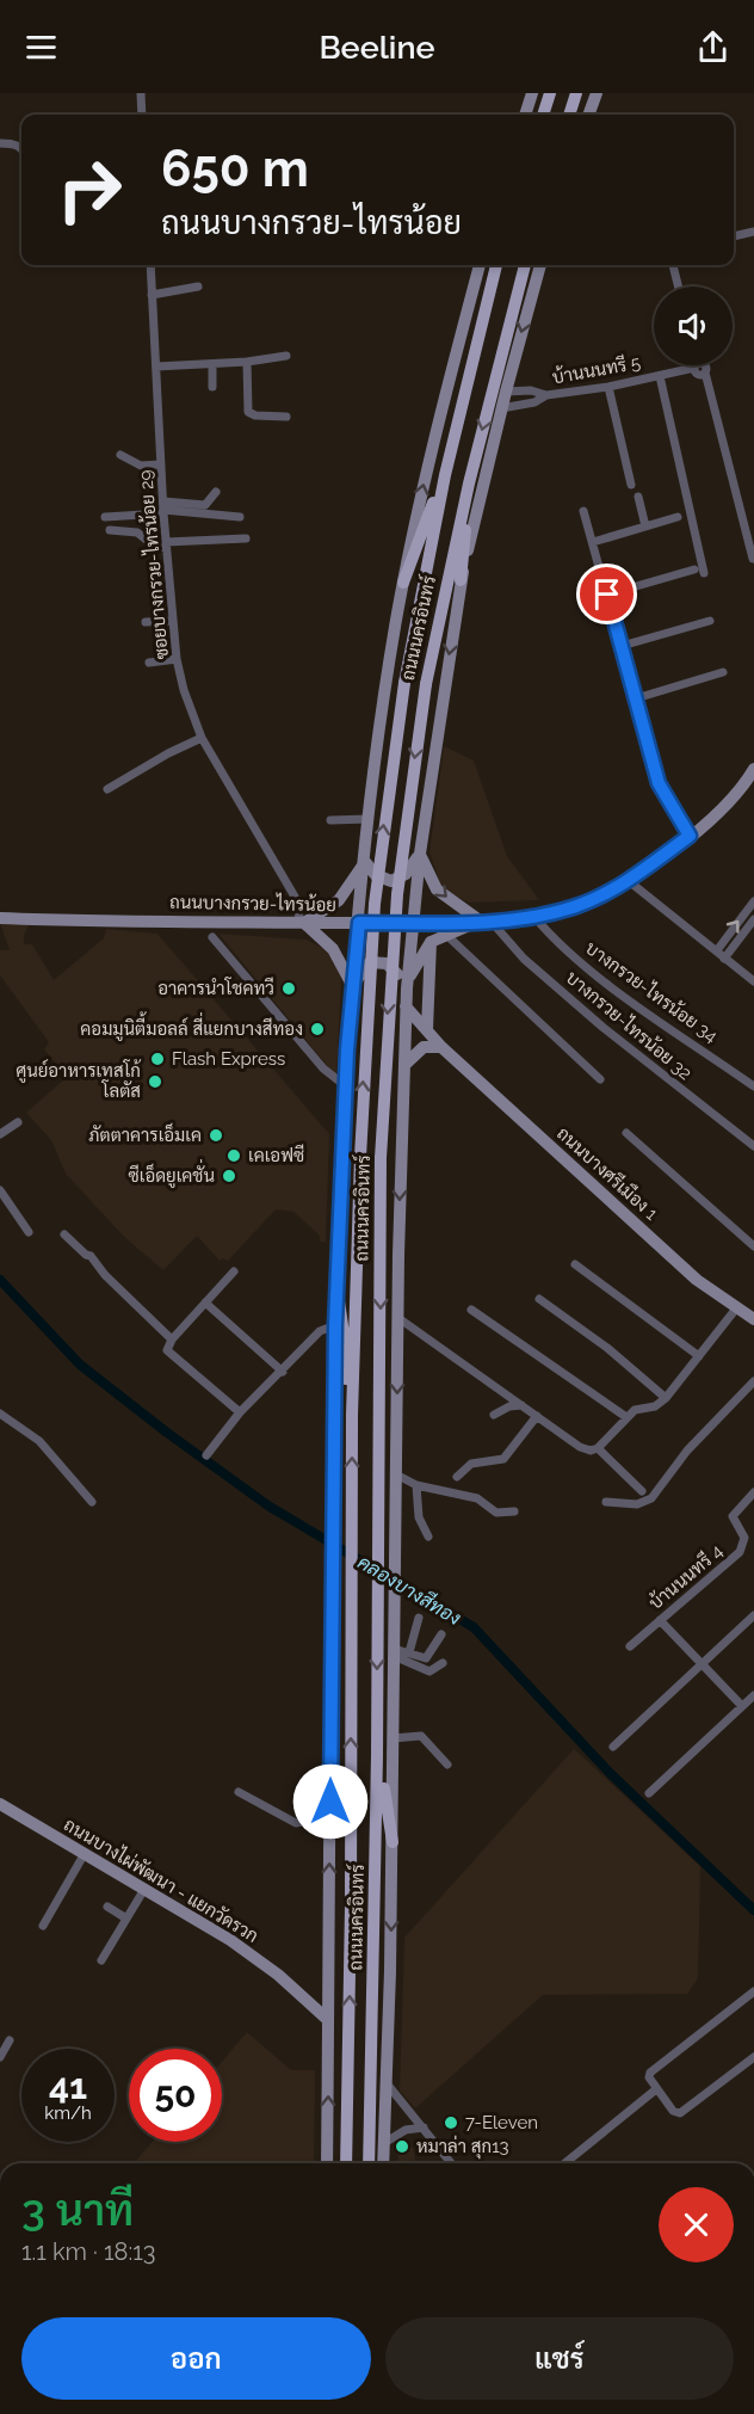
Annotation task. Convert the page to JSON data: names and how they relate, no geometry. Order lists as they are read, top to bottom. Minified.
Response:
{"streets":{"main road":["ถนนนครอินทร์","ถนนบางกรวย-ไทรน้อย","ถนนบางศรีเมือง 1","ถนนบางไผ่พัฒนา - แยกวัดรวก"],"street":["บ้านนนทรี 5","ซอยบางกรวย-ไทรน้อย 29","บางกรวย-ไทรน้อย 34","บางกรวย-ไทรน้อย 32","บ้านนนทรี 4"]},"crossings":[["บ้านนนทรี 5","ถนนนครอินทร์"],["ซอยบางกรวย-ไทรน้อย 29","ถนนบางกรวย-ไทรน้อย"],["ถนนนครอินทร์","ถนนบางกรวย-ไทรน้อย"],["ถนนนครอินทร์","ถนนบางศรีเมือง 1"],["ถนนนครอินทร์","ถนนบางไผ่พัฒนา - แยกวัดรวก"],["ถนนบางกรวย-ไทรน้อย","บางกรวย-ไทรน้อย 34"],["ถนนบางกรวย-ไทรน้อย","บางกรวย-ไทรน้อย 32"]],"water":["คลองบางสีทอง"],"places":["อาคารนำโชคทวี","คอมมูนิตี้มอลล์ สี่แยกบางสีทอง","Flash Express","ศูนย์อาหารเทสโก้ โลตัส","ภัตตาคารเอ็มเค","เคเอฟซี","ซีเอ็ดยูเคชั่น","7-Eleven","หมาล่า สุก13"],"page":{"header":"Beeline","turn":["650 m","ถนนบางกรวย-ไทรน้อย"],"speed":"41 km/h","limit":"50","heading":["3 นาที","1.1 km · 18:13"],"buttons":["ออก","แชร์"]}}
